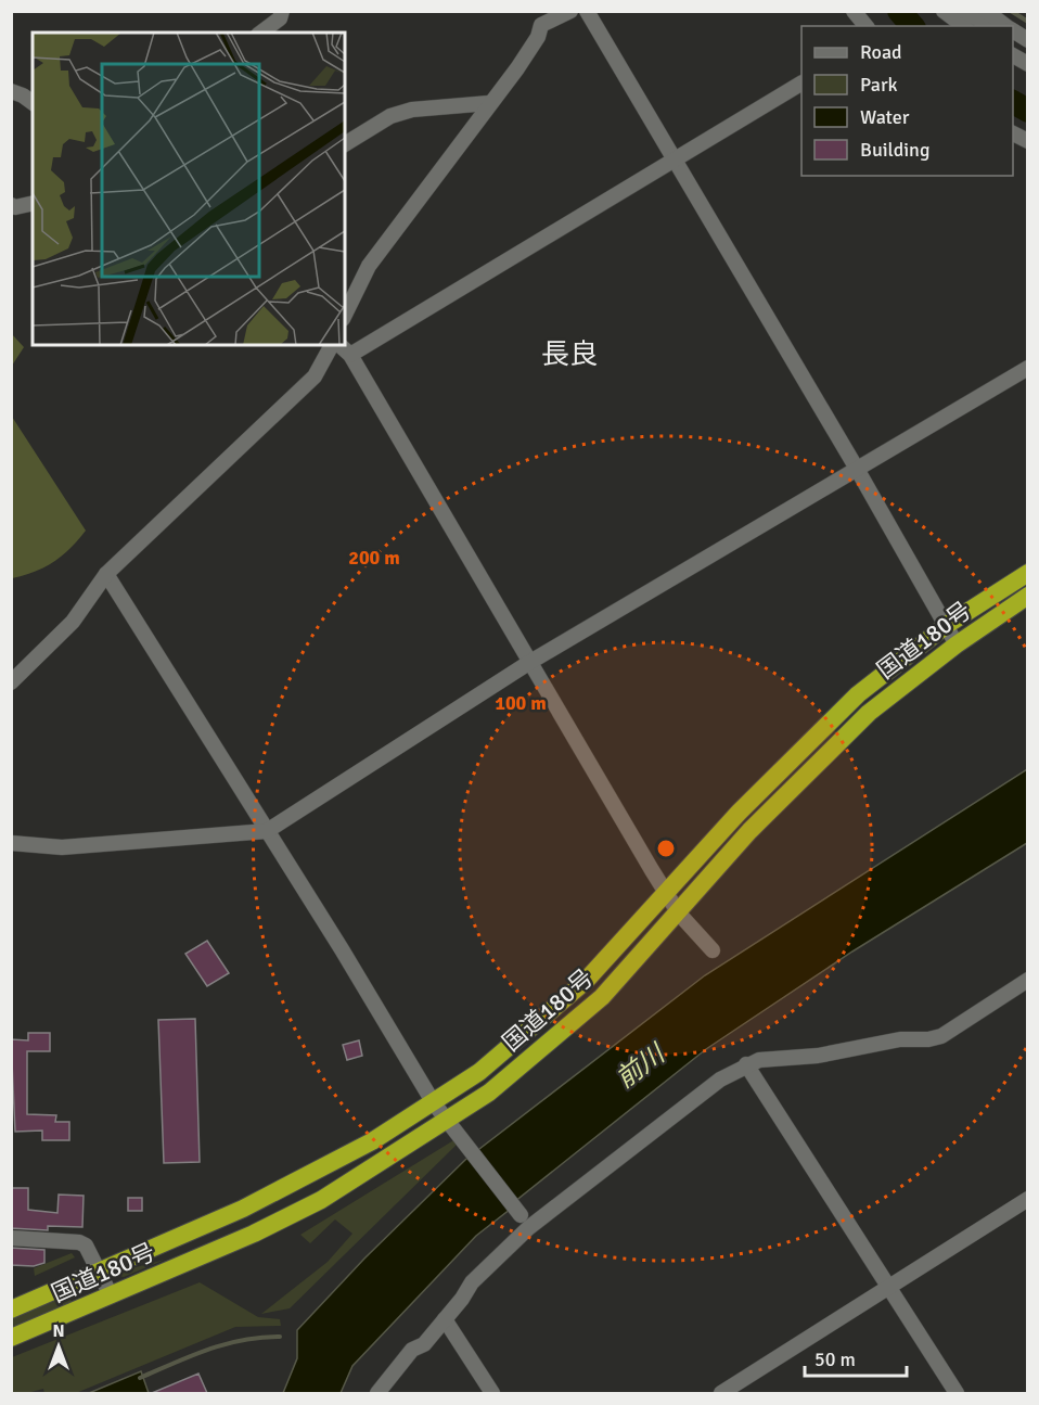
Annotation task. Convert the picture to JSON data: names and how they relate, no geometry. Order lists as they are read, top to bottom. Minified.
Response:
{"streets":{"highway":["国道180号"]},"districts":["長良"],"water":["前川"],"legend":["Road","Park","Water","Building"],"scale_bar":"50 m","north":"top","rings":["200 m","100 m"]}
